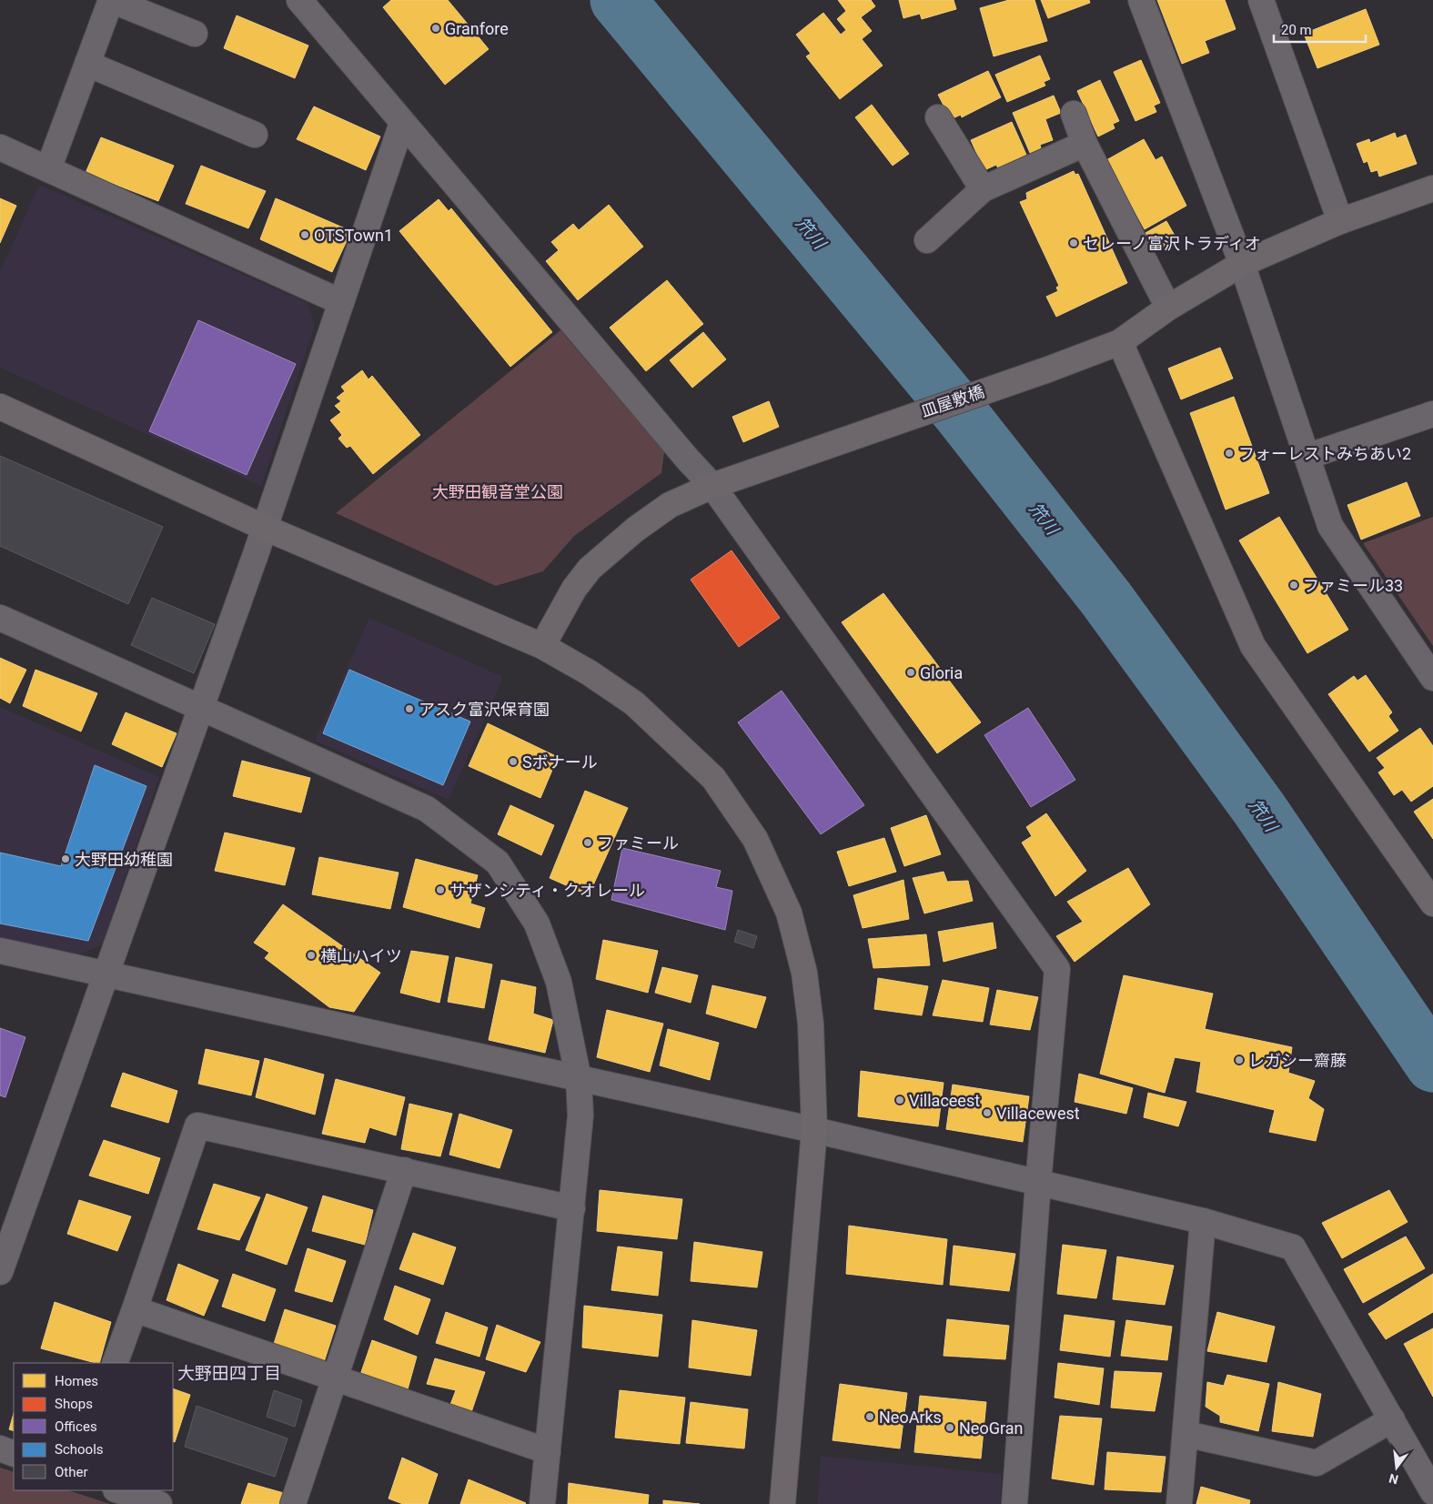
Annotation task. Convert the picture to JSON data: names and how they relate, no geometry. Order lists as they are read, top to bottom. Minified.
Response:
{"streets":{"street":["皿屋敷橋"]},"districts":["大野田四丁目"],"water":["笊川"],"parks":["大野田観音堂公園"],"places":["Granfore","OTSTown1","セレーノ富沢トラディオ","フォーレストみちあい2","ファミール33","Gloria","アスク富沢保育園","Sボナール","ファミール","大野田幼稚園","サザンシティ・クオレール","横山ハイツ","レガシー齋藤","Villaceest","Villacewest","NeoArks","NeoGran"],"legend":["Homes","Shops","Offices","Schools","Other"],"scale_bar":"20 m","north":"bottom"}
